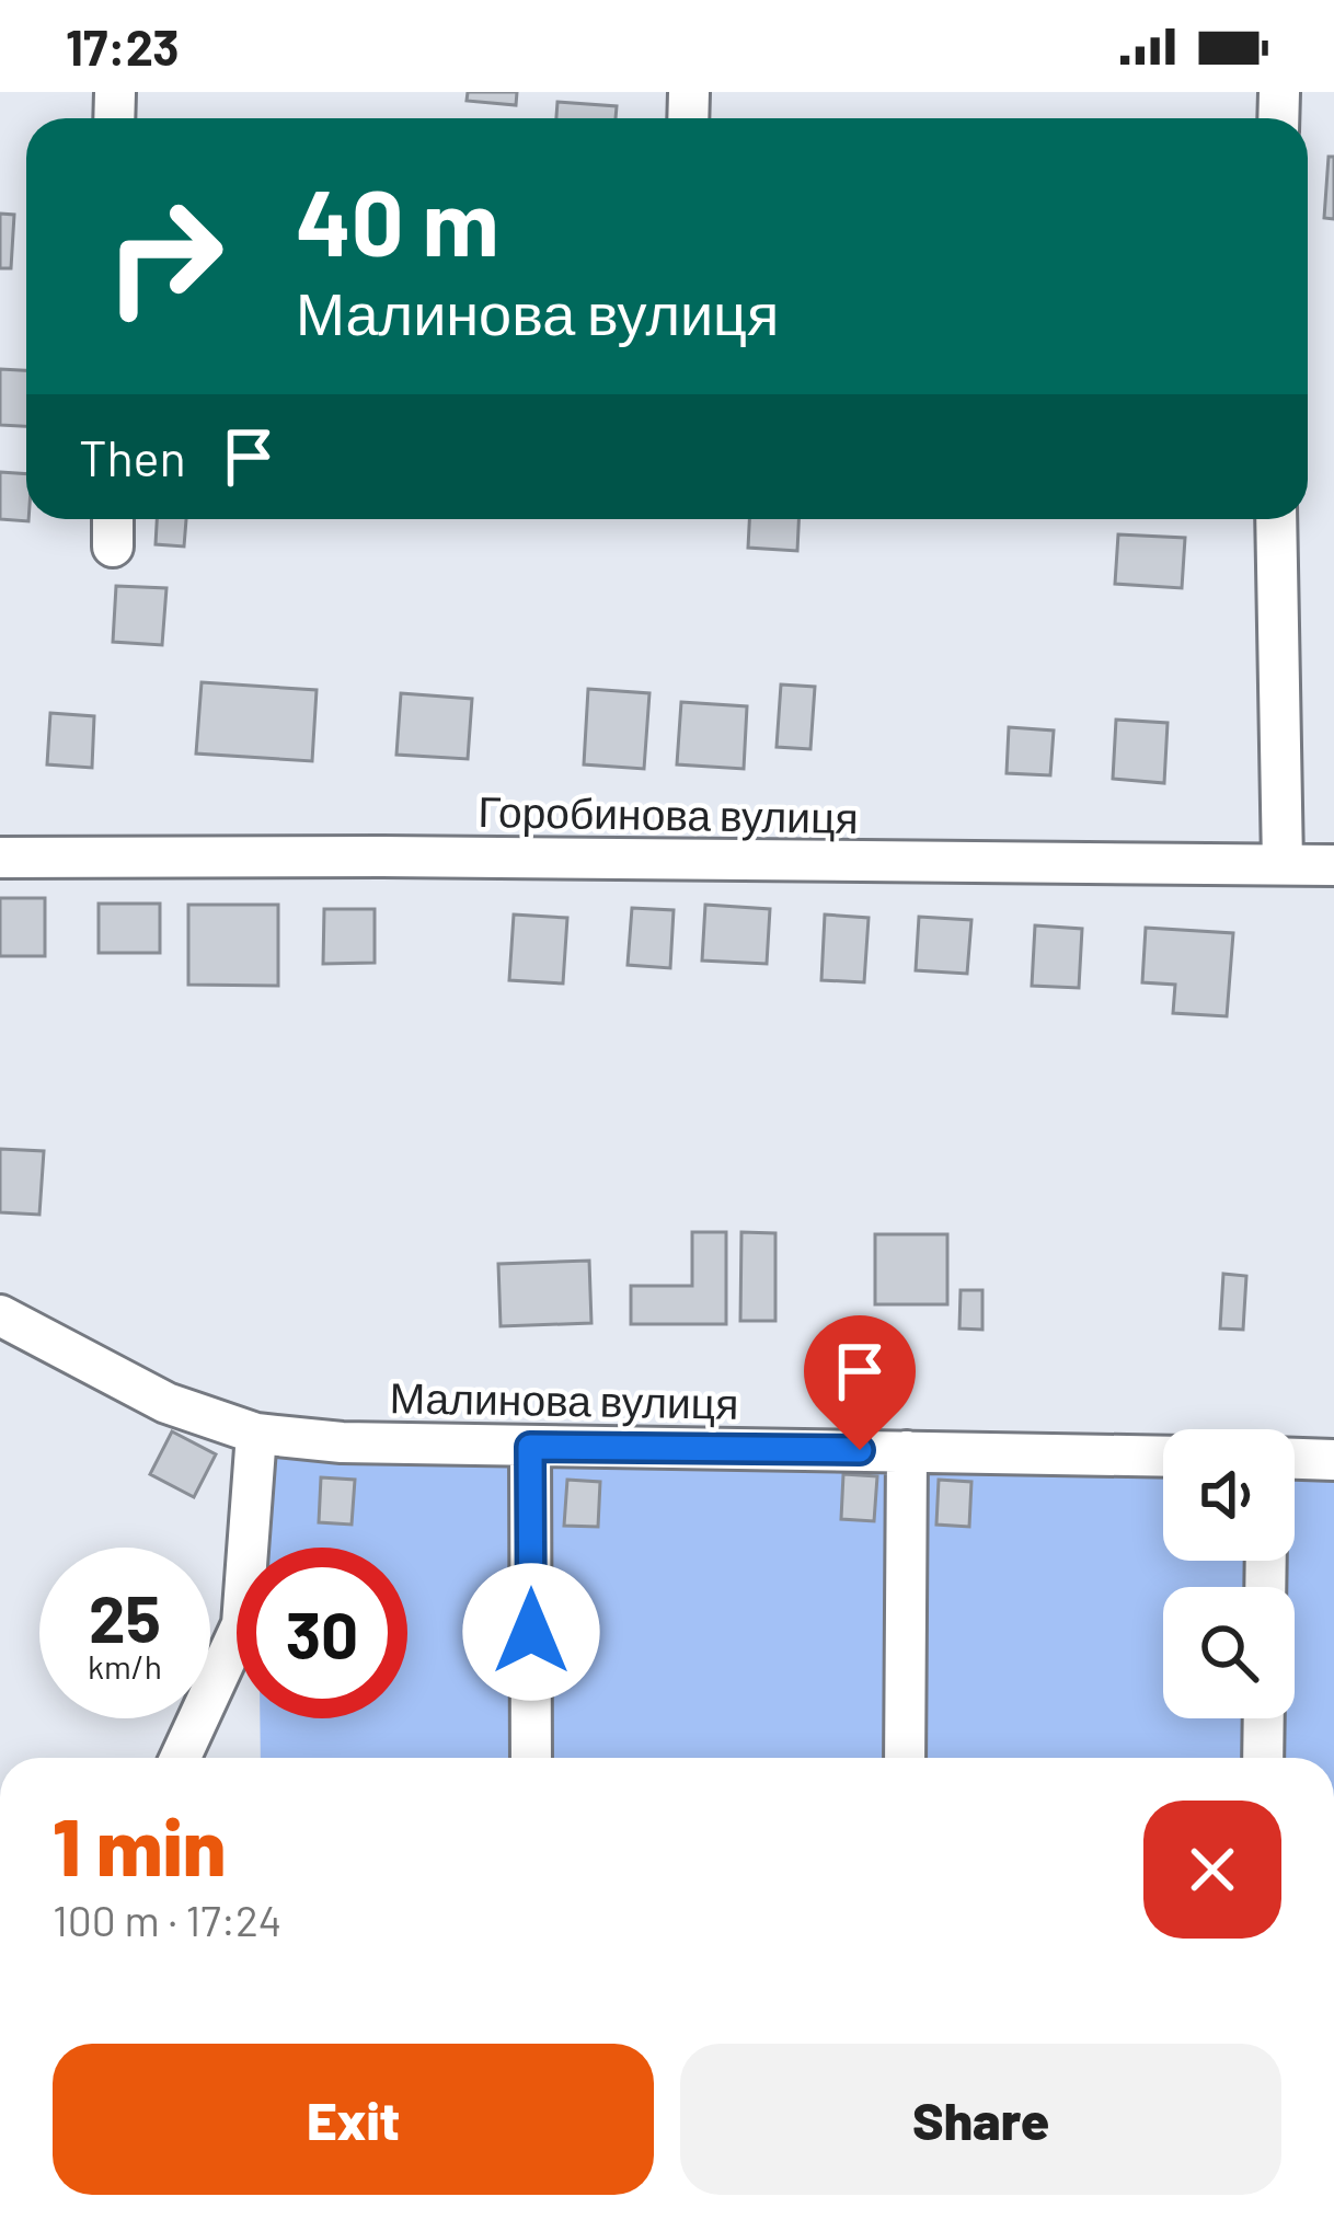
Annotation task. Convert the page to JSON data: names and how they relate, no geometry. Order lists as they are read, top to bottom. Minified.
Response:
{"streets":{"street":["Горобинова вулиця","Малинова вулиця"]},"page":{"status":"17:23","turn":["40 m","Малинова вулиця"],"then":"Then","speed":"25 km/h","limit":"30","heading":["1 min","100 m · 17:24"],"buttons":["Exit","Share"]}}
